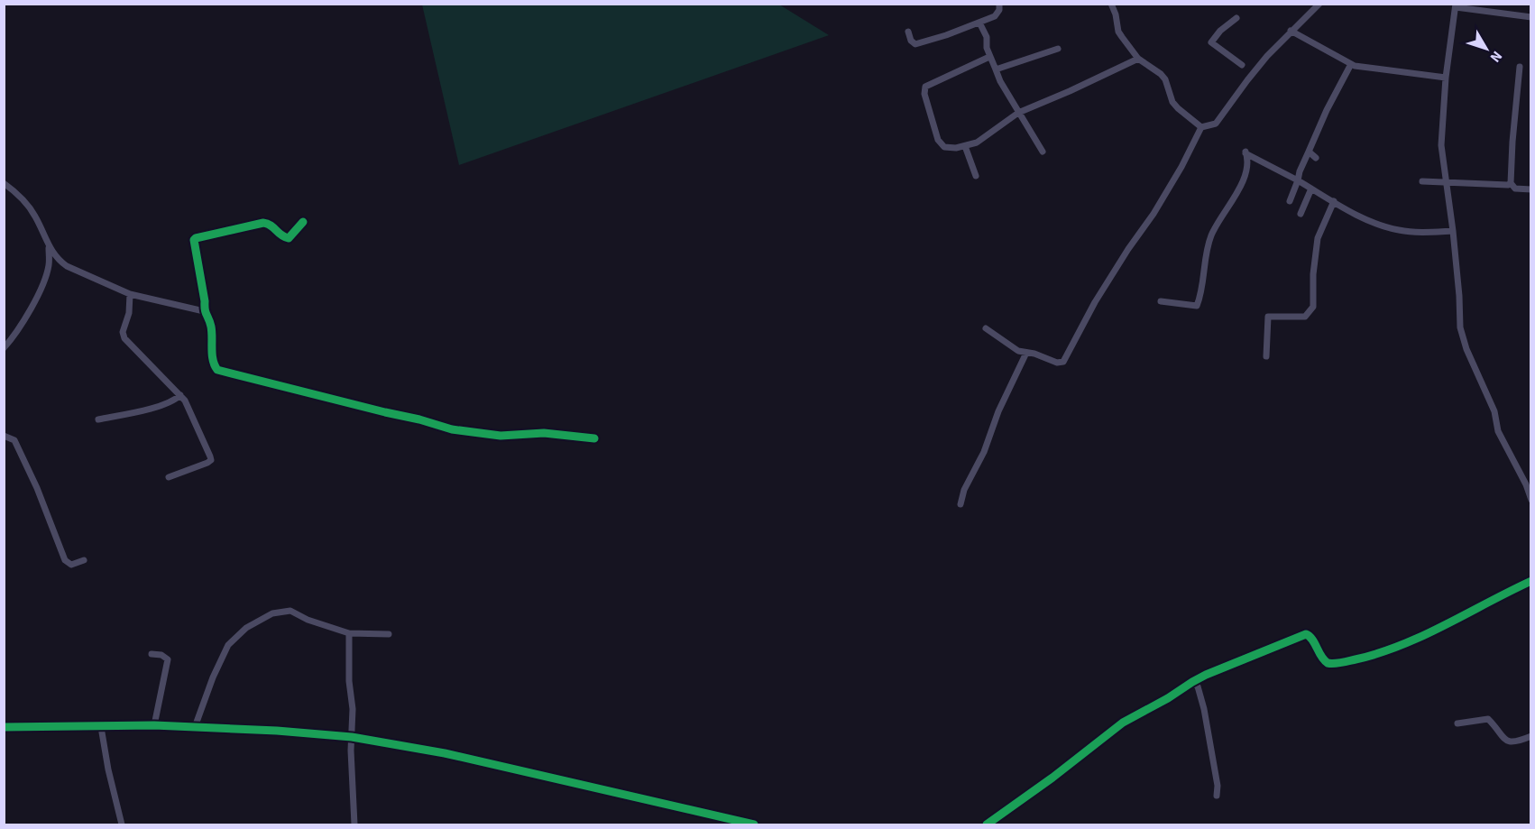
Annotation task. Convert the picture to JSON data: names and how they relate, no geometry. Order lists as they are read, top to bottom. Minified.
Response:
{"north":"bottom right"}
